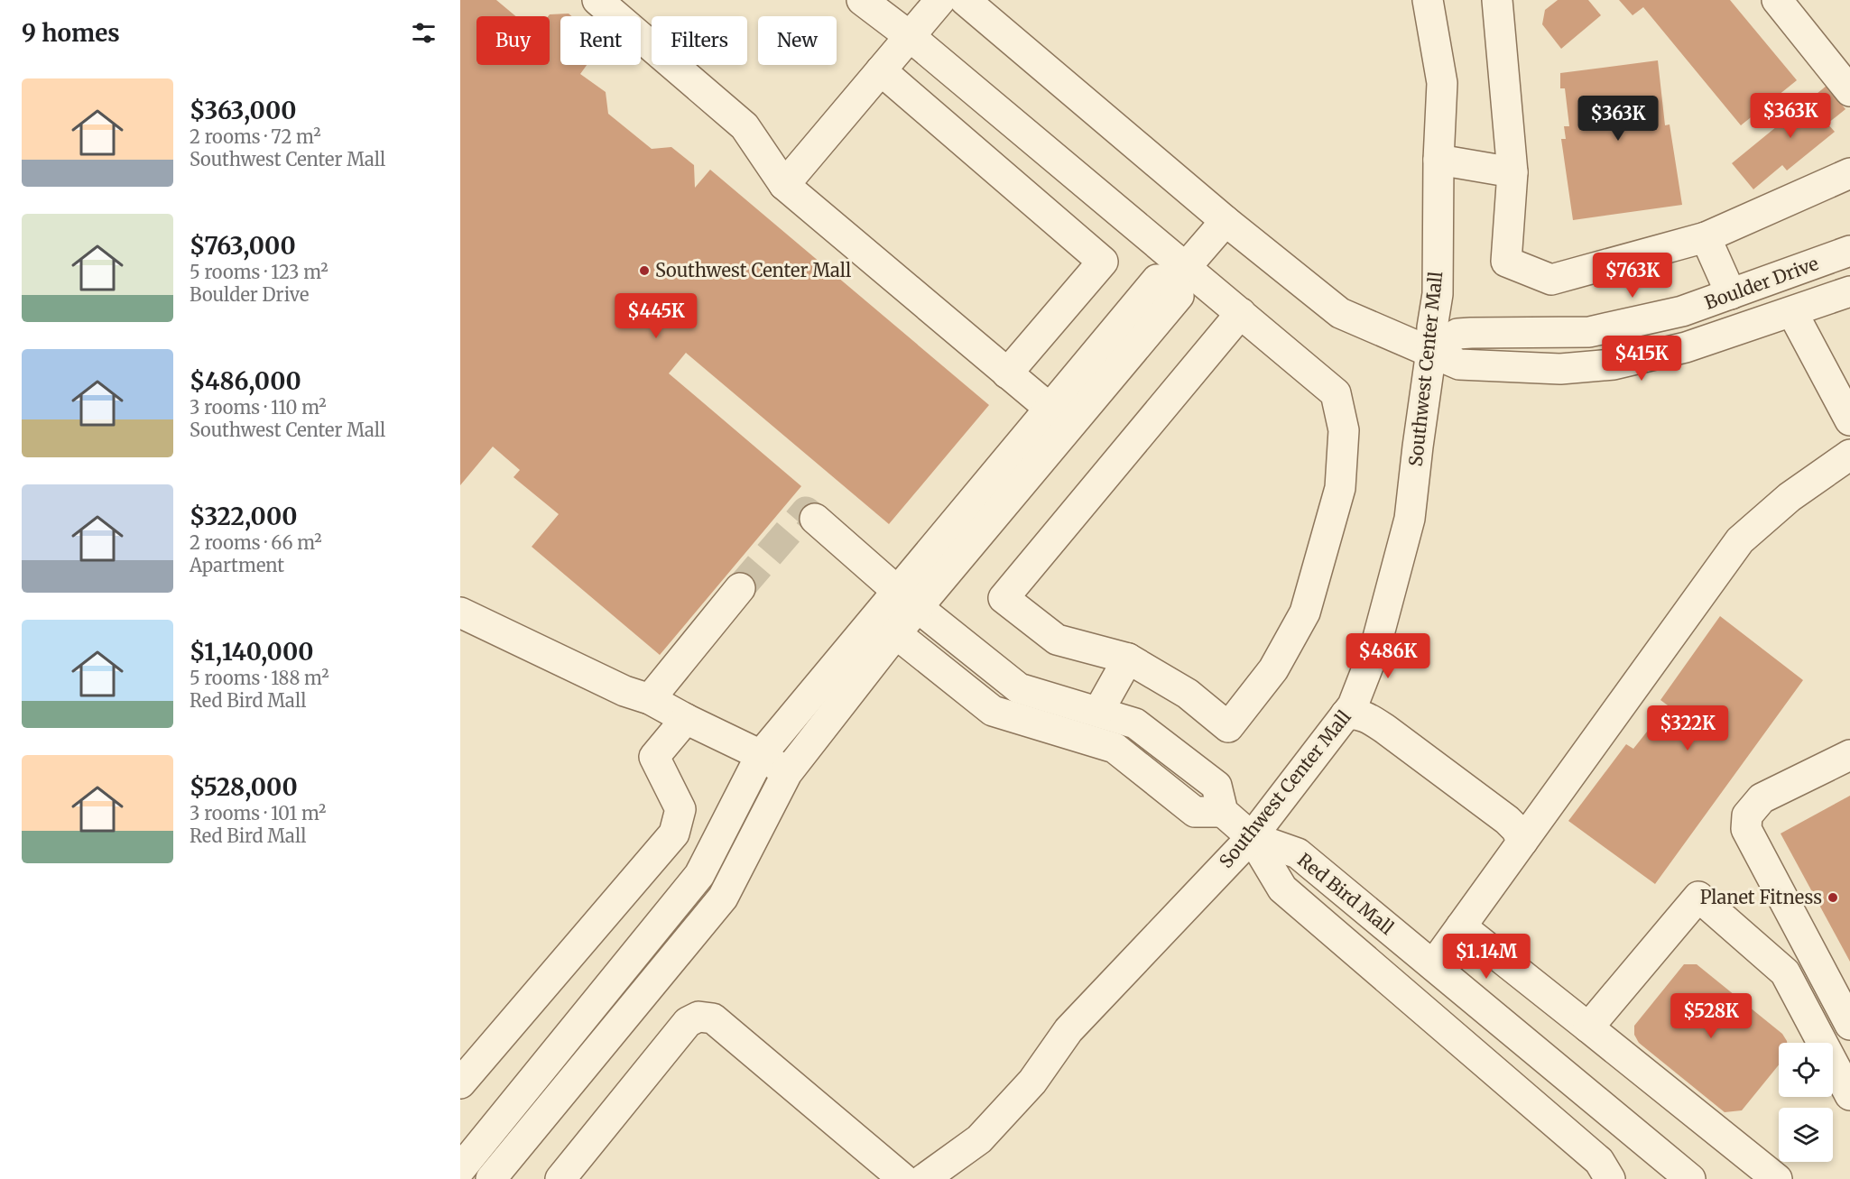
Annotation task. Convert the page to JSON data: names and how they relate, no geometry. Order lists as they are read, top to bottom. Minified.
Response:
{"streets":{"street":["Boulder Drive","Southwest Center Mall","Red Bird Mall"]},"crossings":[["Boulder Drive","Southwest Center Mall"],["Southwest Center Mall","Red Bird Mall"]],"places":["Southwest Center Mall","Planet Fitness"],"page":{"heading":"9 homes","chip":["Buy","Rent","Filters","New"],"list":[{"name":"$363,000","note":"2 rooms · 72 m² · Southwest Center Mall"},{"name":"$763,000","note":"5 rooms · 123 m² · Boulder Drive"},{"name":"$486,000","note":"3 rooms · 110 m² · Southwest Center Mall"},{"name":"$322,000","note":"2 rooms · 66 m² · Apartment"},{"name":"$1,140,000","note":"5 rooms · 188 m² · Red Bird Mall"},{"name":"$528,000","note":"3 rooms · 101 m² · Red Bird Mall"}],"price":["$363K","$363K","$763K","$445K","$415K","$486K","$322K","$1.14M","$528K"]}}
